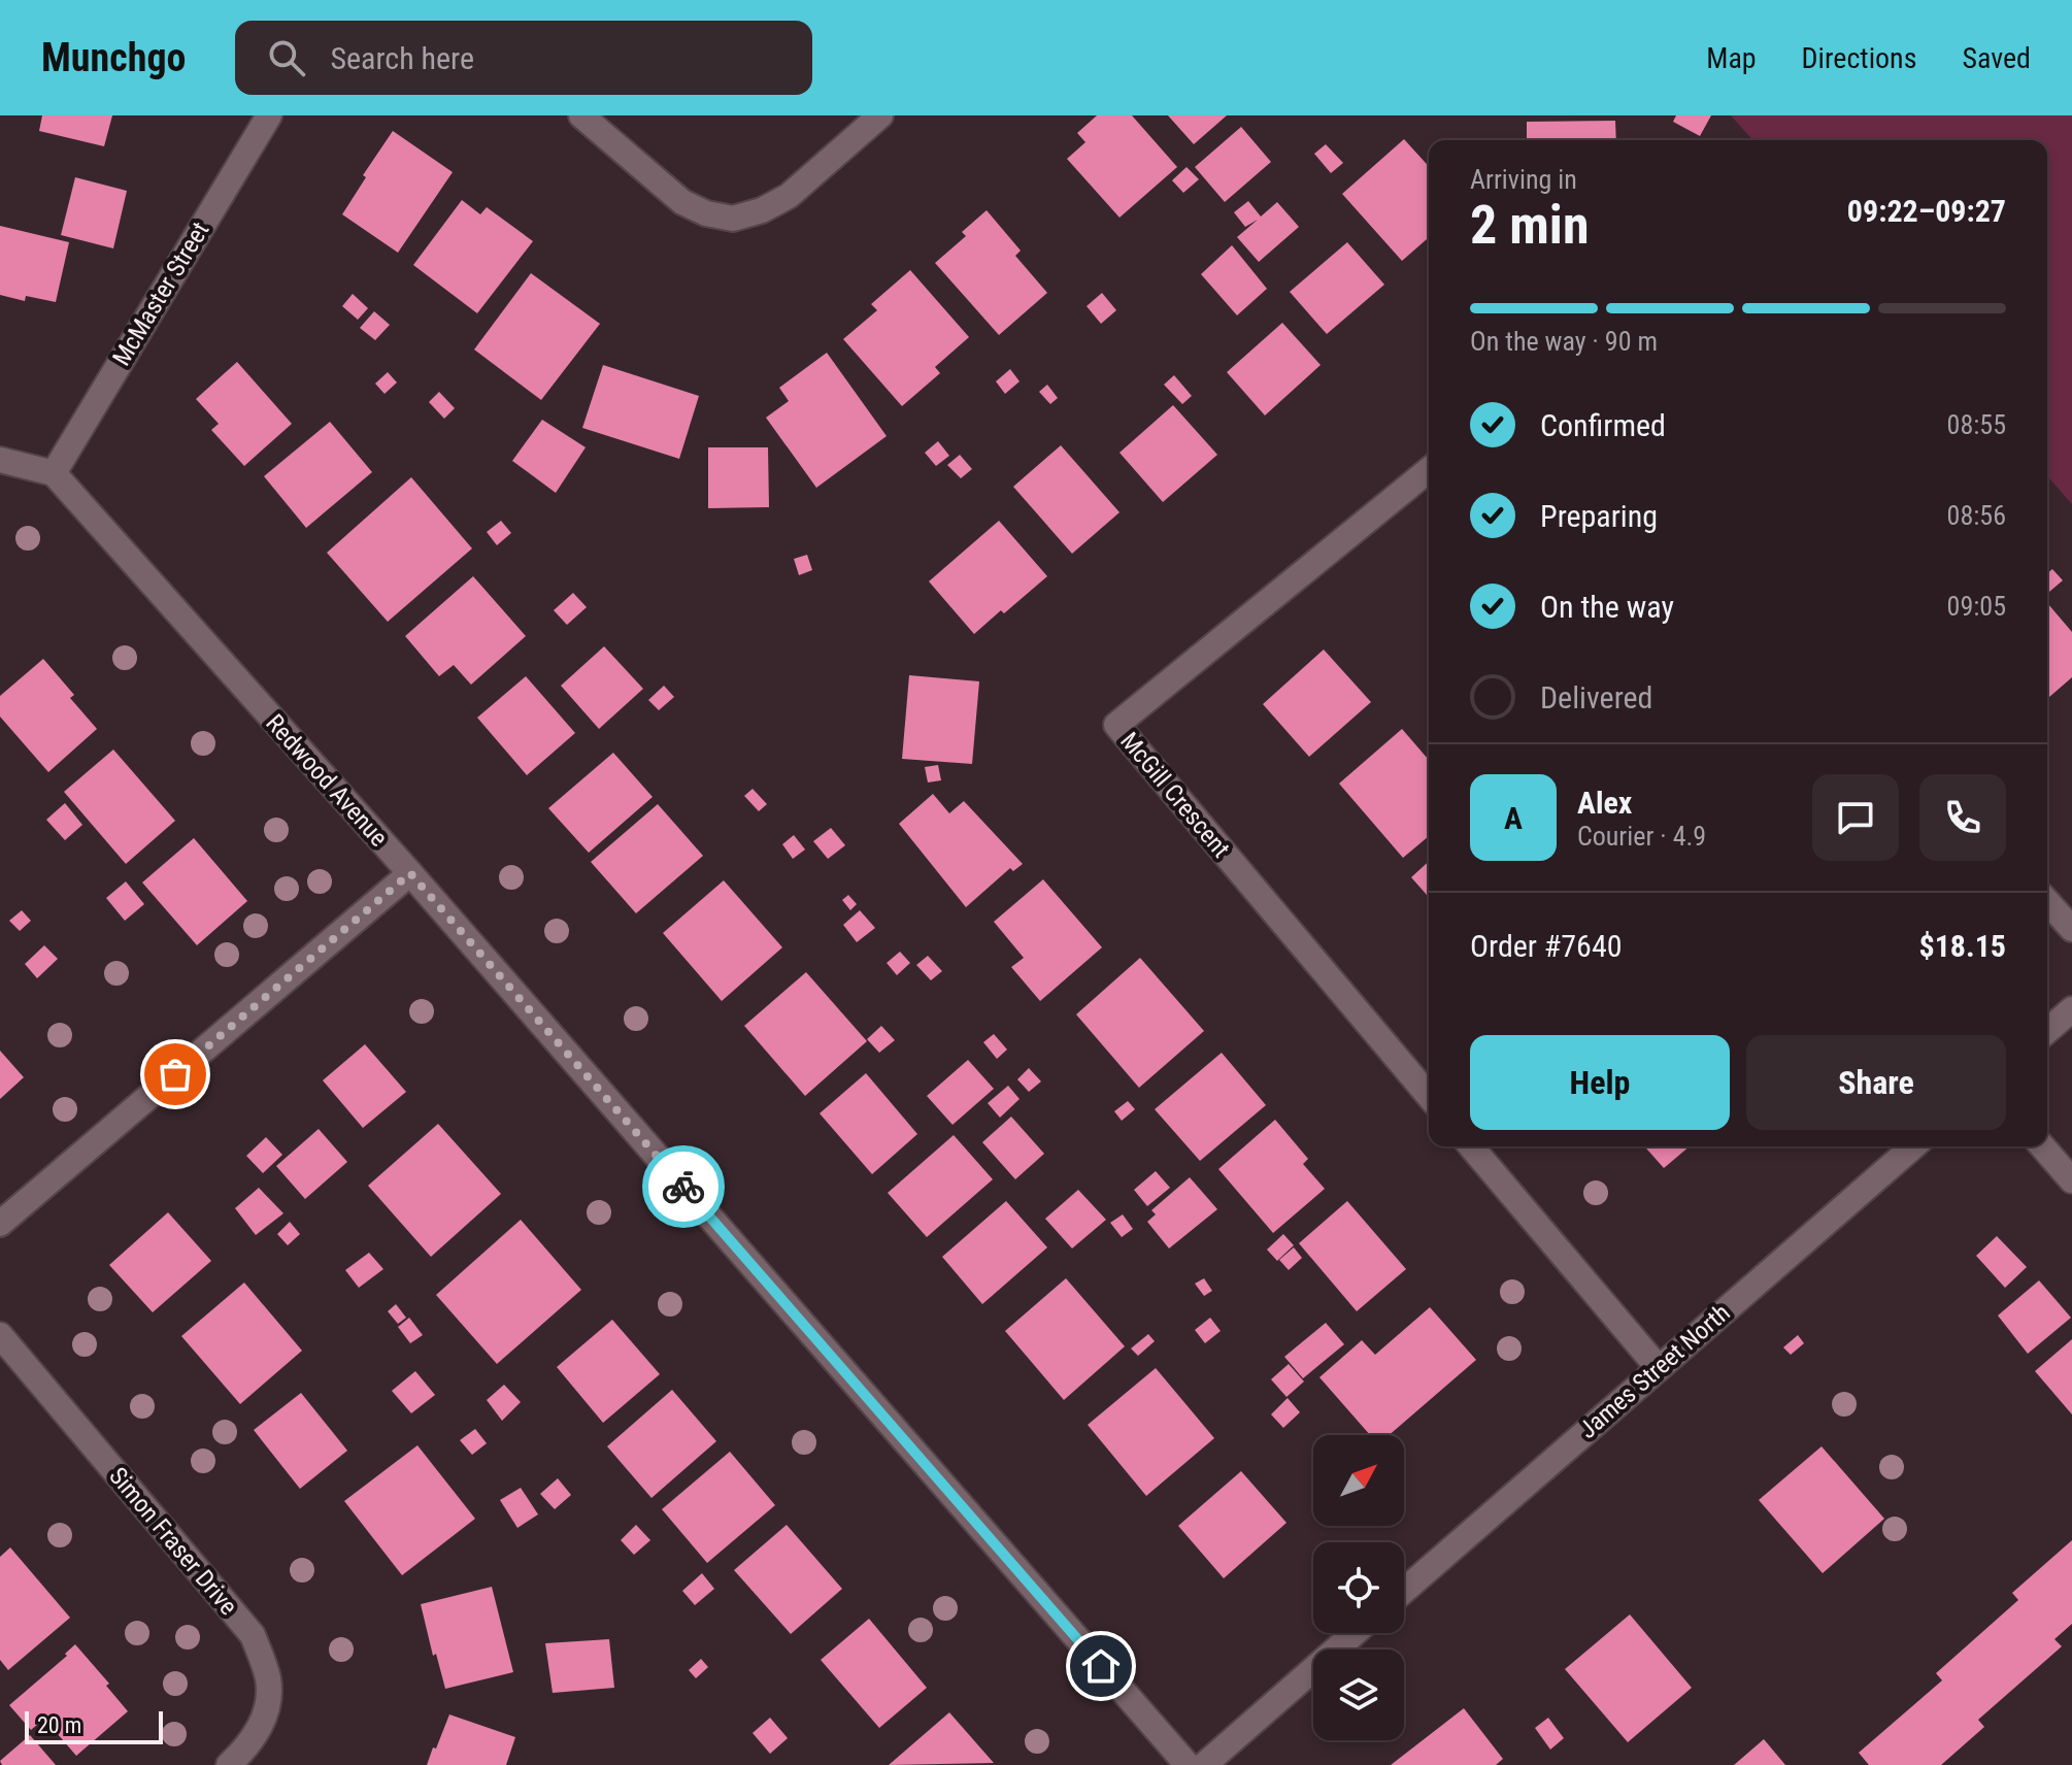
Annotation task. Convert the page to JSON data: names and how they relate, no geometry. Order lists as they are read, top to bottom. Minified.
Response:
{"streets":{"street":["McMaster Street","Redwood Avenue","McGill Crescent","James Street North","Simon Fraser Drive"]},"crossings":[["McMaster Street","Redwood Avenue"]],"scale_bar":"20 m","north":"top right","page":{"header":"Munchgo","search":"Search here","nav":["Map","Directions","Saved"],"heading":["2 min","Arriving in","09:22–09:27"],"panel":["Alex","Courier · 4.9","Order #7640","$18.15"],"bar":"On the way · 90 m","list":[["Confirmed","08:55"],["Preparing","08:56"],["On the way","09:05"],"Delivered"],"round":"A","buttons":["Help","Share"],"scale":"20 m"}}
